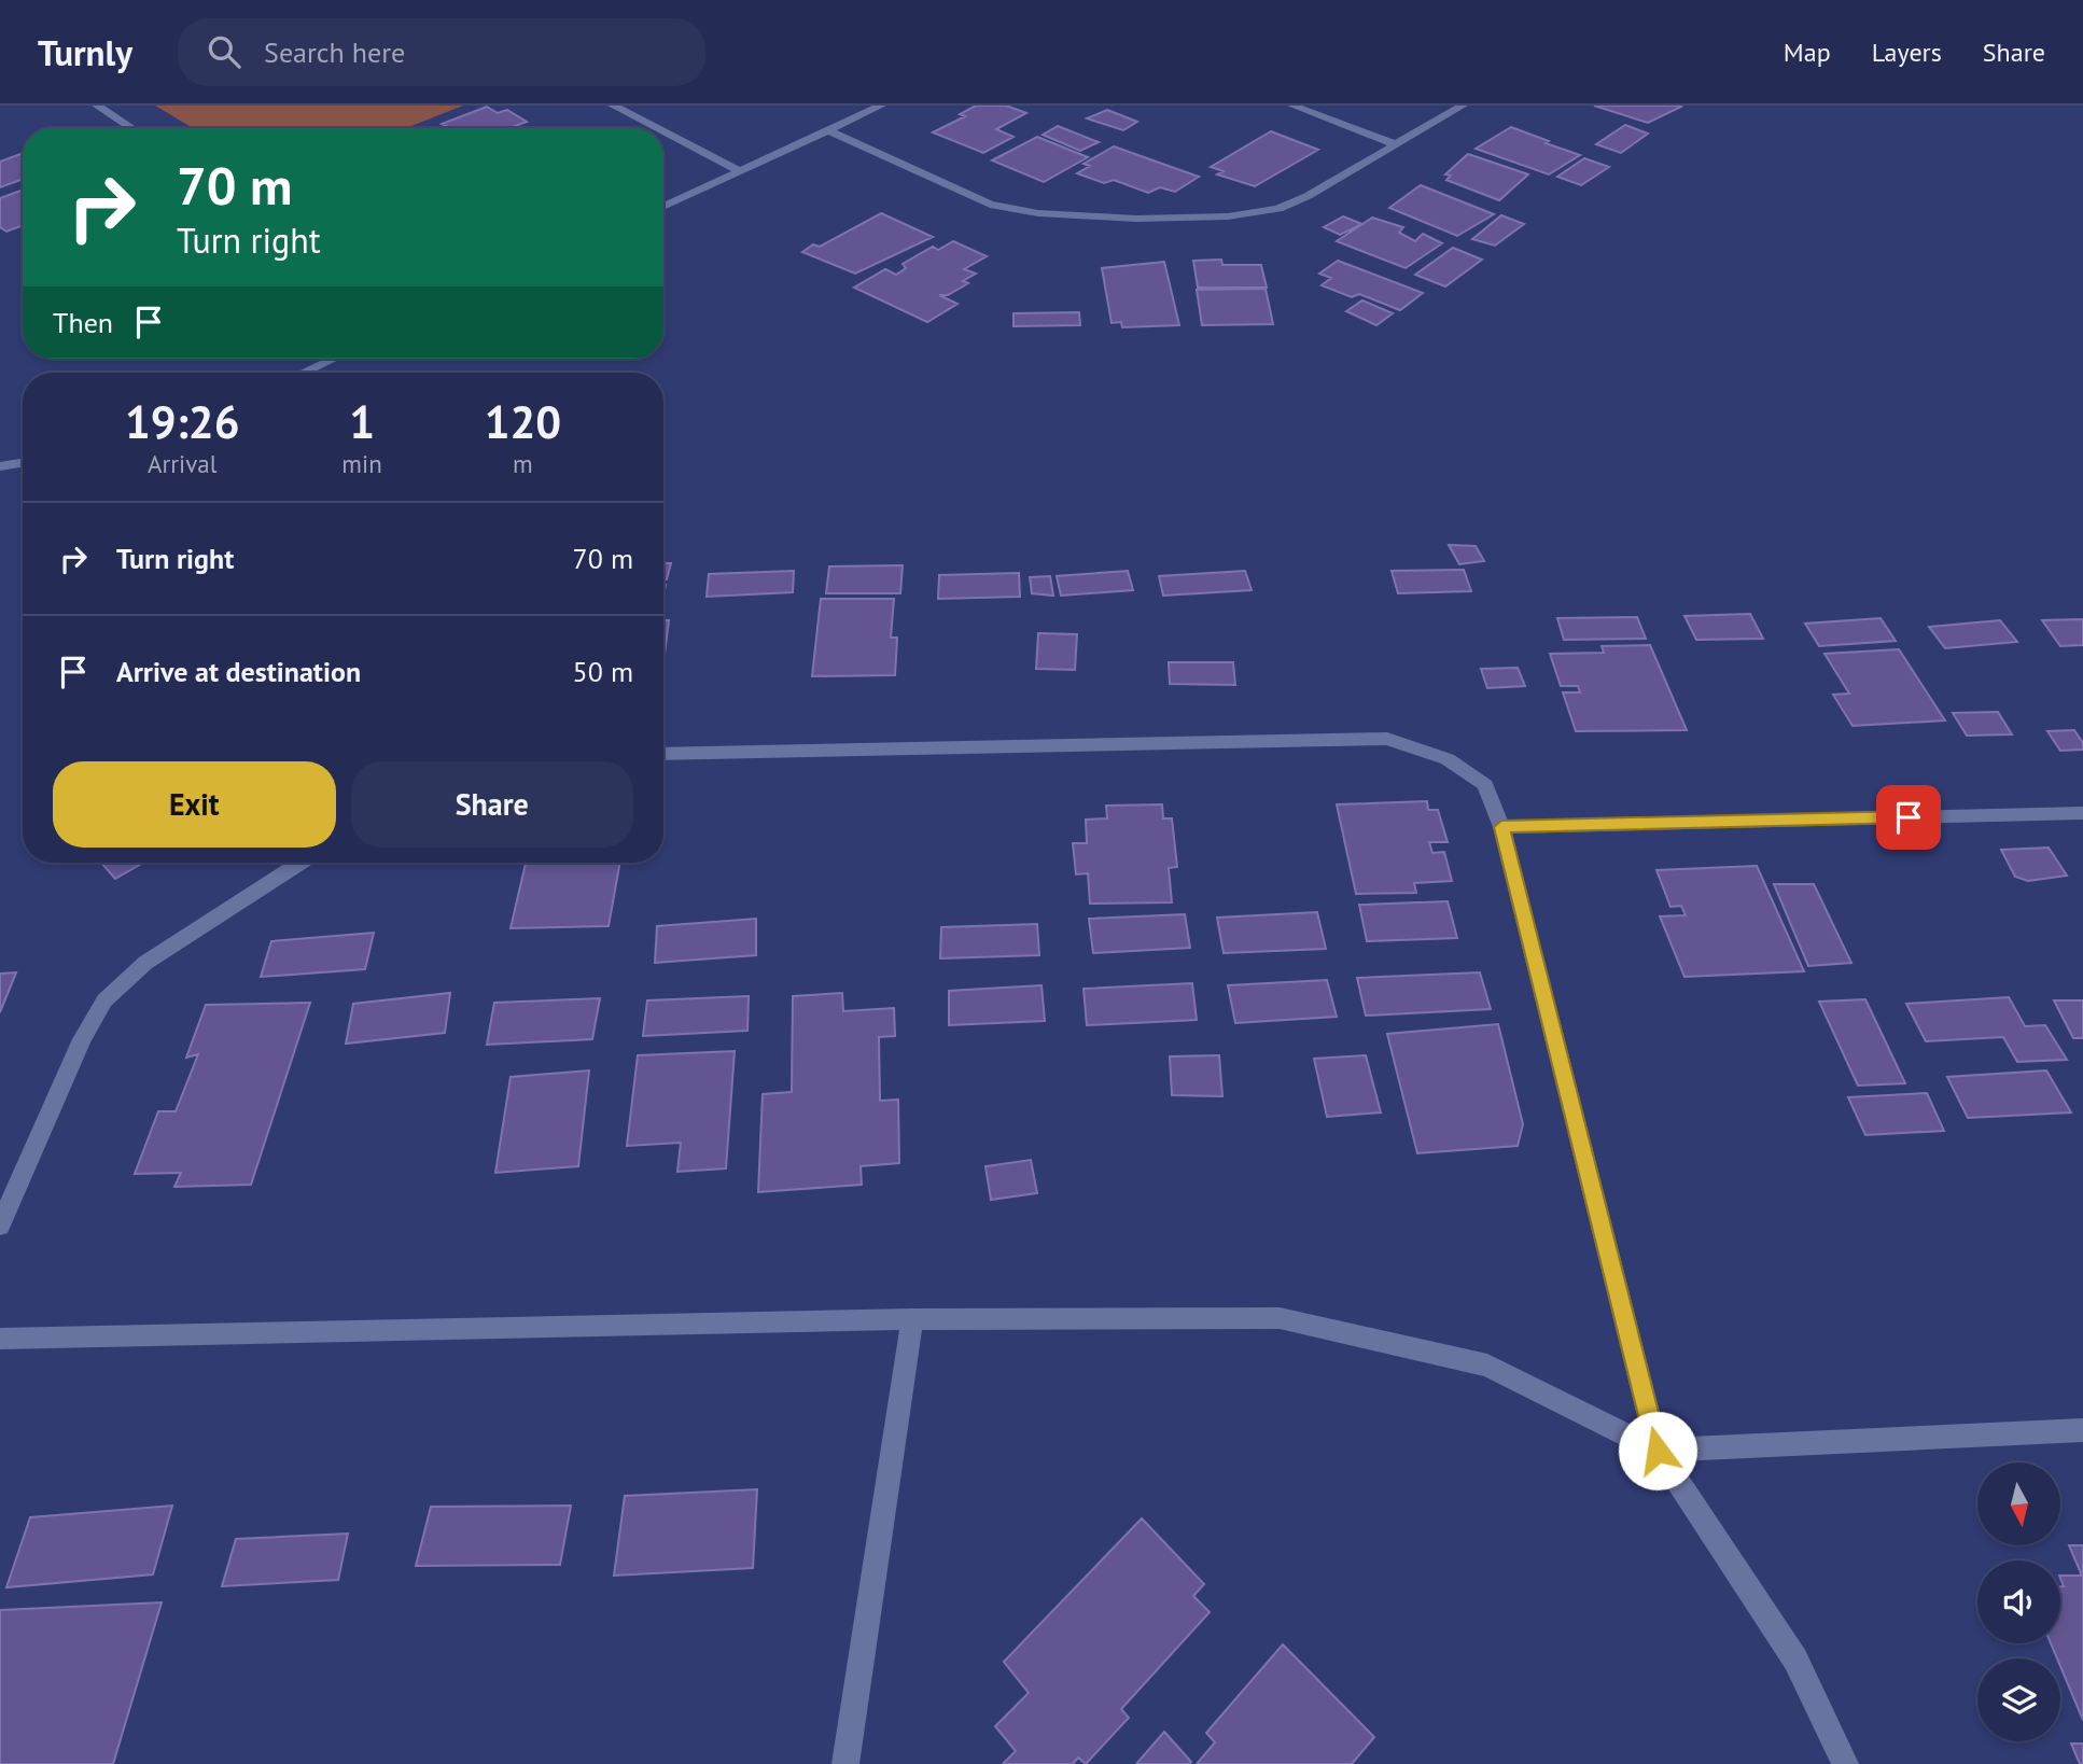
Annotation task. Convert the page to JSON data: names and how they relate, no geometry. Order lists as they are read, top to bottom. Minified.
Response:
{"north":"bottom","page":{"header":"Turnly","search":"Search here","nav":["Map","Layers","Share"],"turn":["70 m","Turn right"],"then":"Then","eta":["19:26","Arrival","1","min","120","m"],"list":[{"name":"Turn right","value":"70 m"},{"name":"Arrive at destination","value":"50 m"}],"buttons":["Exit","Share"]}}
